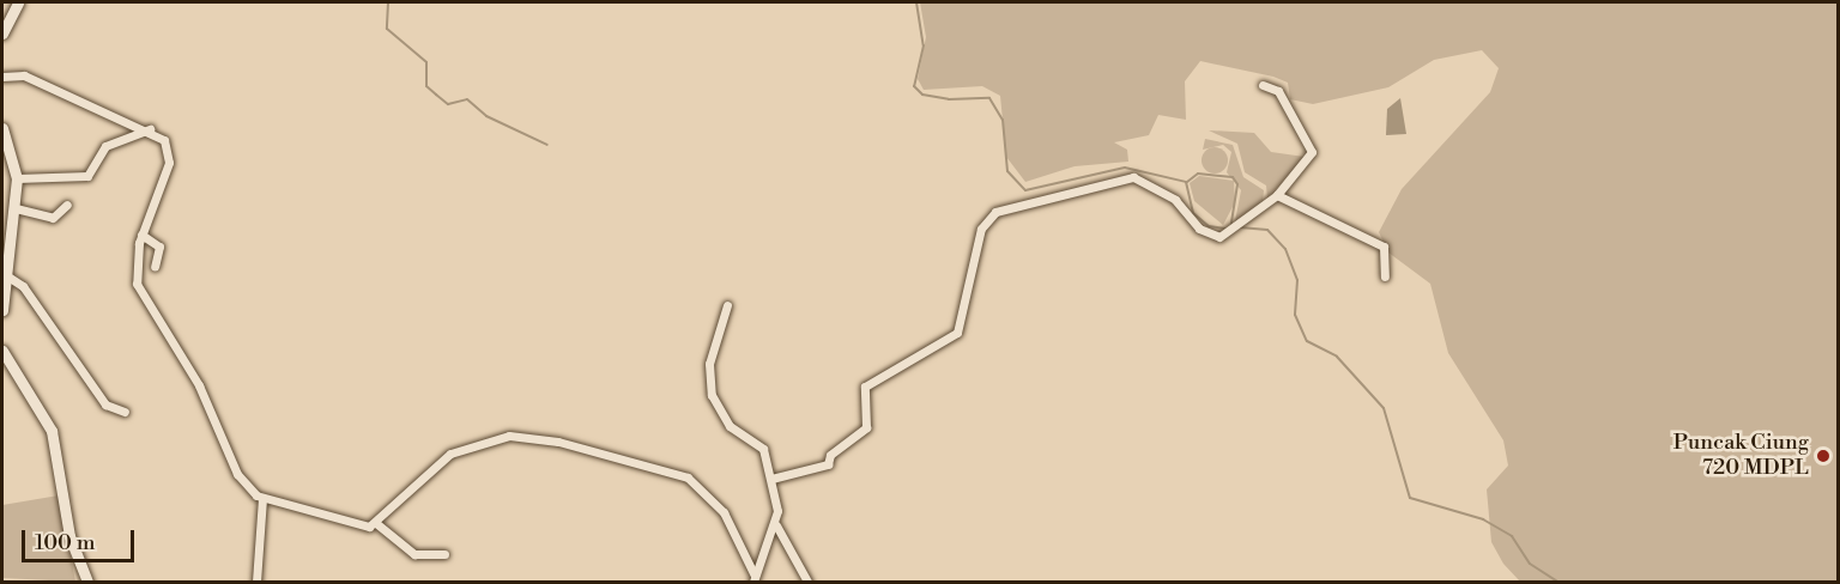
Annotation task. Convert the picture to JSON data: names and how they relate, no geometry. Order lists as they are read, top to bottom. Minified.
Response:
{"places":["Puncak Ciung 720 MDPL"],"scale_bar":"100 m"}
